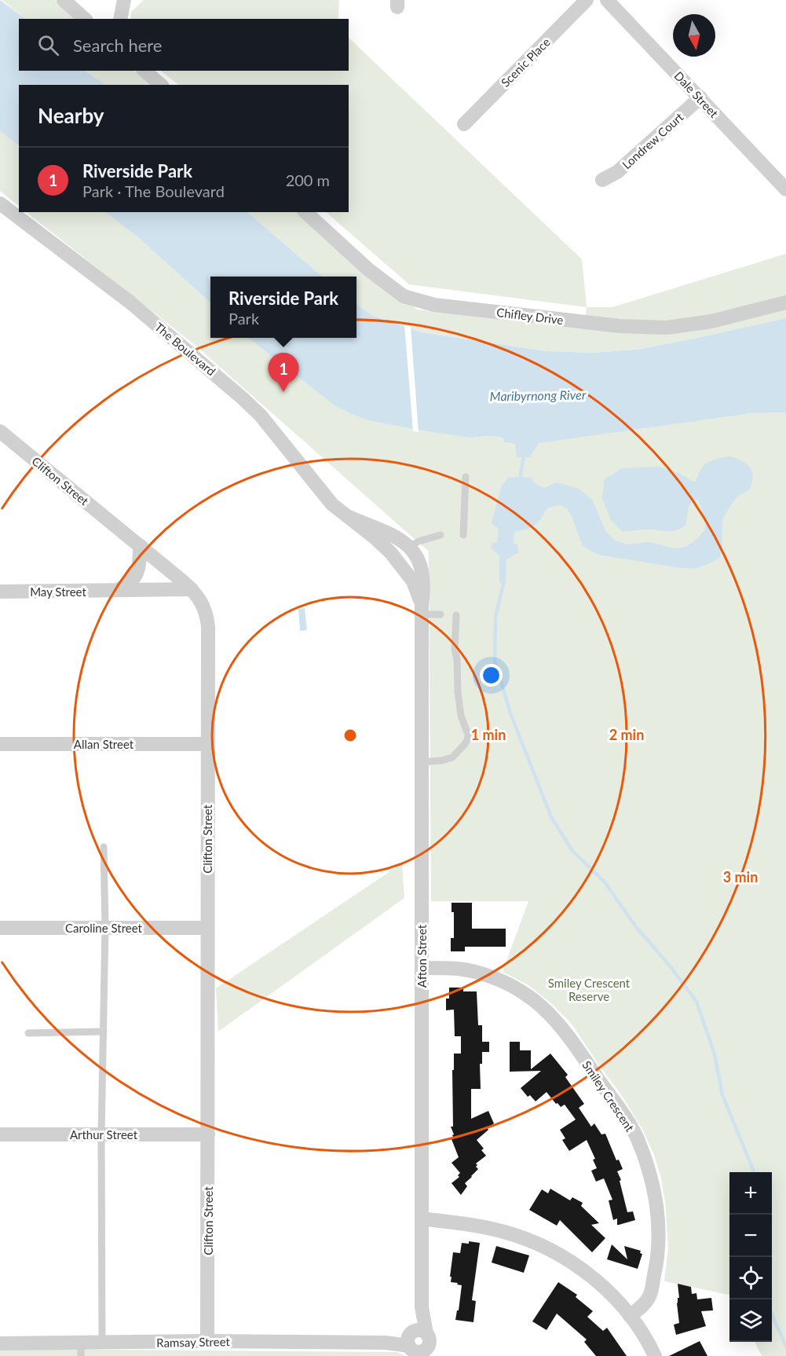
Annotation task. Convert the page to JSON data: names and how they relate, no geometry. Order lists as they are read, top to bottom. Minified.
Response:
{"streets":{"street":["Scenic Place","Dale Street","Londrew Court","Chifley Drive","The Boulevard","Clifton Street","May Street","Allan Street","Caroline Street","Afton Street","Smiley Crescent","Arthur Street","Ramsay Street"]},"crossings":[["Dale Street","Londrew Court"],["The Boulevard","Afton Street"],["Clifton Street","May Street"],["Clifton Street","Allan Street"],["Clifton Street","Caroline Street"],["Clifton Street","Arthur Street"],["Clifton Street","Ramsay Street"],["Afton Street","Smiley Crescent"],["Afton Street","Ramsay Street"]],"water":["Maribyrnong River"],"parks":["Smiley Crescent Reserve"],"north":"bottom","page":{"search":"Search here","heading":"Nearby","list":[{"mark":"1","name":"Riverside Park","note":"Park · The Boulevard","value":"200 m"}],"popup":["Riverside Park","Park"],"pins":"1","map_buttons":["+","−"]},"rings":["1 min","2 min","3 min"]}
